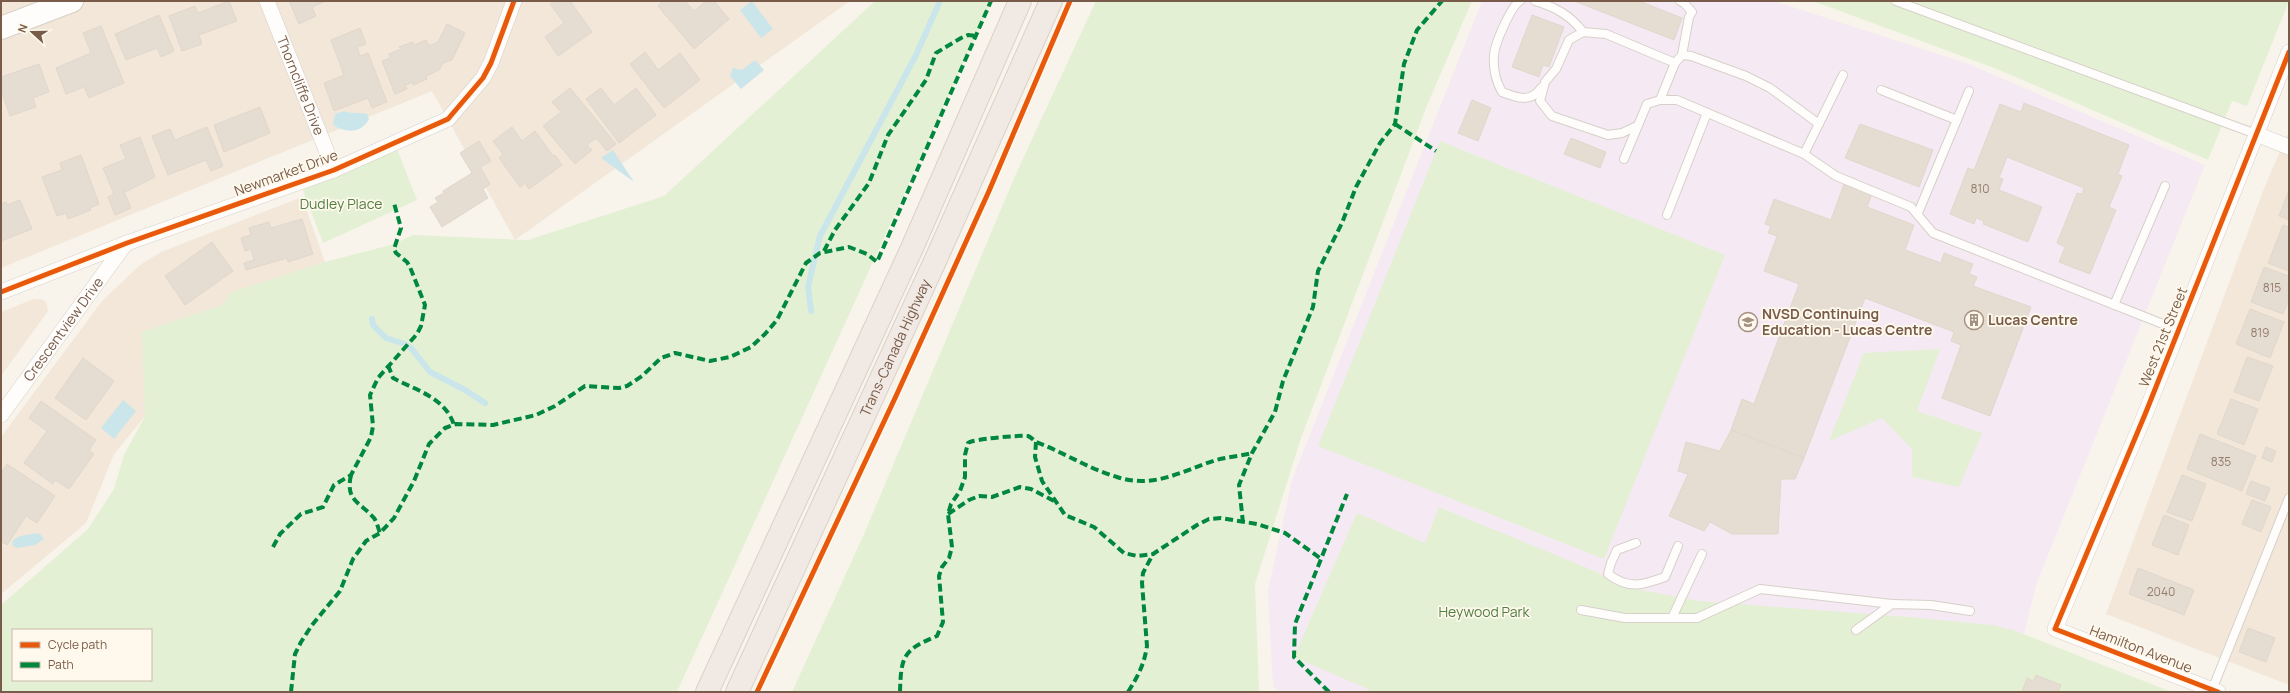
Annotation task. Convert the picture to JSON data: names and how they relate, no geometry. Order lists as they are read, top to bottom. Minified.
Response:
{"streets":{"highway":["Trans-Canada Highway"],"street":["Thorncliffe Drive","Newmarket Drive","Crescentview Drive","West 21st Street","Hamilton Avenue"]},"crossings":[["Thorncliffe Drive","Newmarket Drive"],["Newmarket Drive","Crescentview Drive"],["West 21st Street","Hamilton Avenue"]],"parks":["Dudley Place","Heywood Park"],"places":{"building":["Lucas Centre"],"school or university":["NVSD Continuing Education - Lucas Centre"]},"house_numbers":["810","815","819","835","2040"],"legend":["Cycle path","Path"],"north":"left"}
